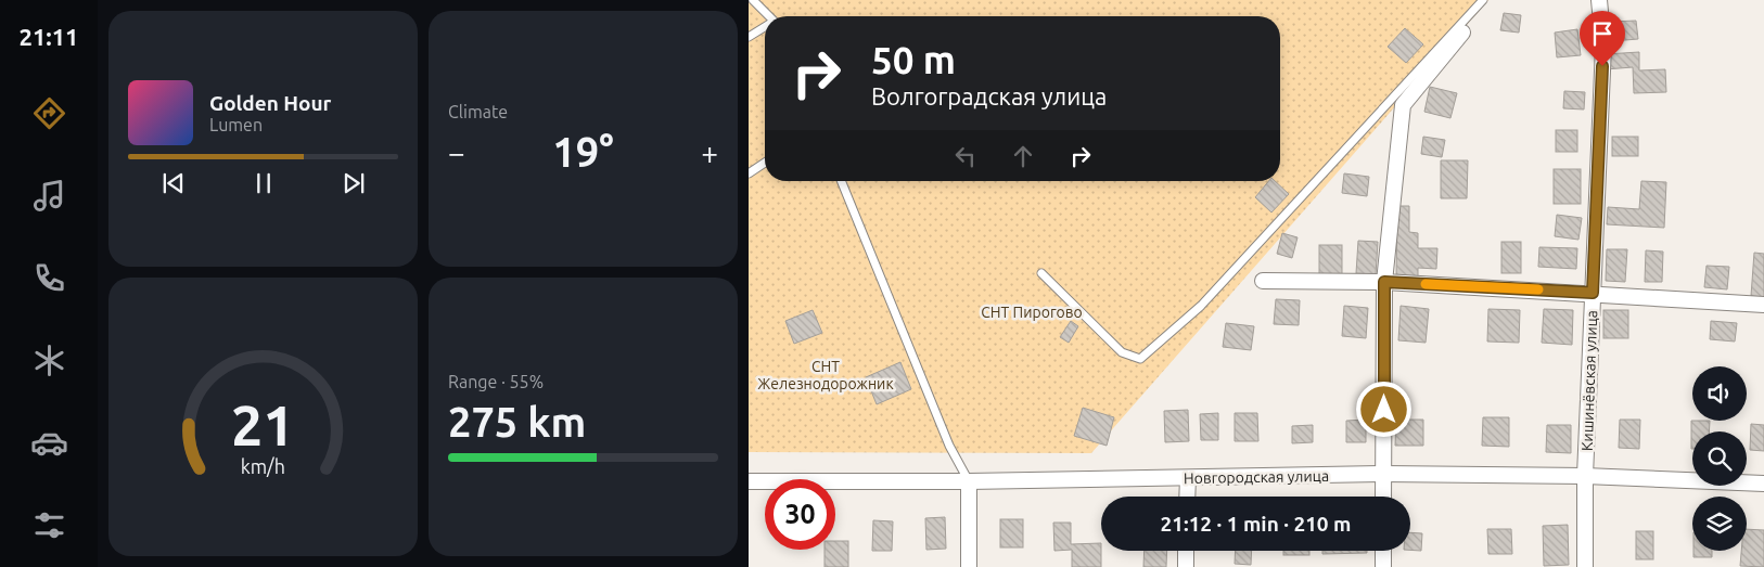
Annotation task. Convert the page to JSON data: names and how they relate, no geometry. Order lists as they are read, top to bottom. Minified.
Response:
{"streets":{"street":["Кишинёвская улица","Новгородская улица"]},"crossings":[["Кишинёвская улица","Новгородская улица"]],"parks":["СНТ Пирогово","СНТ Железнодорожник"],"page":{"tabs":"21:11","tile":["Climate",["Range · 55%","275 km"]],"turn":["50 m","Волгоградская улица"],"song":["Golden Hour","Lumen"],"heat":["−","19°","+"],"limit":"30","trip":"21:12 · 1 min · 210 m","gauge":["21","km/h"]}}
